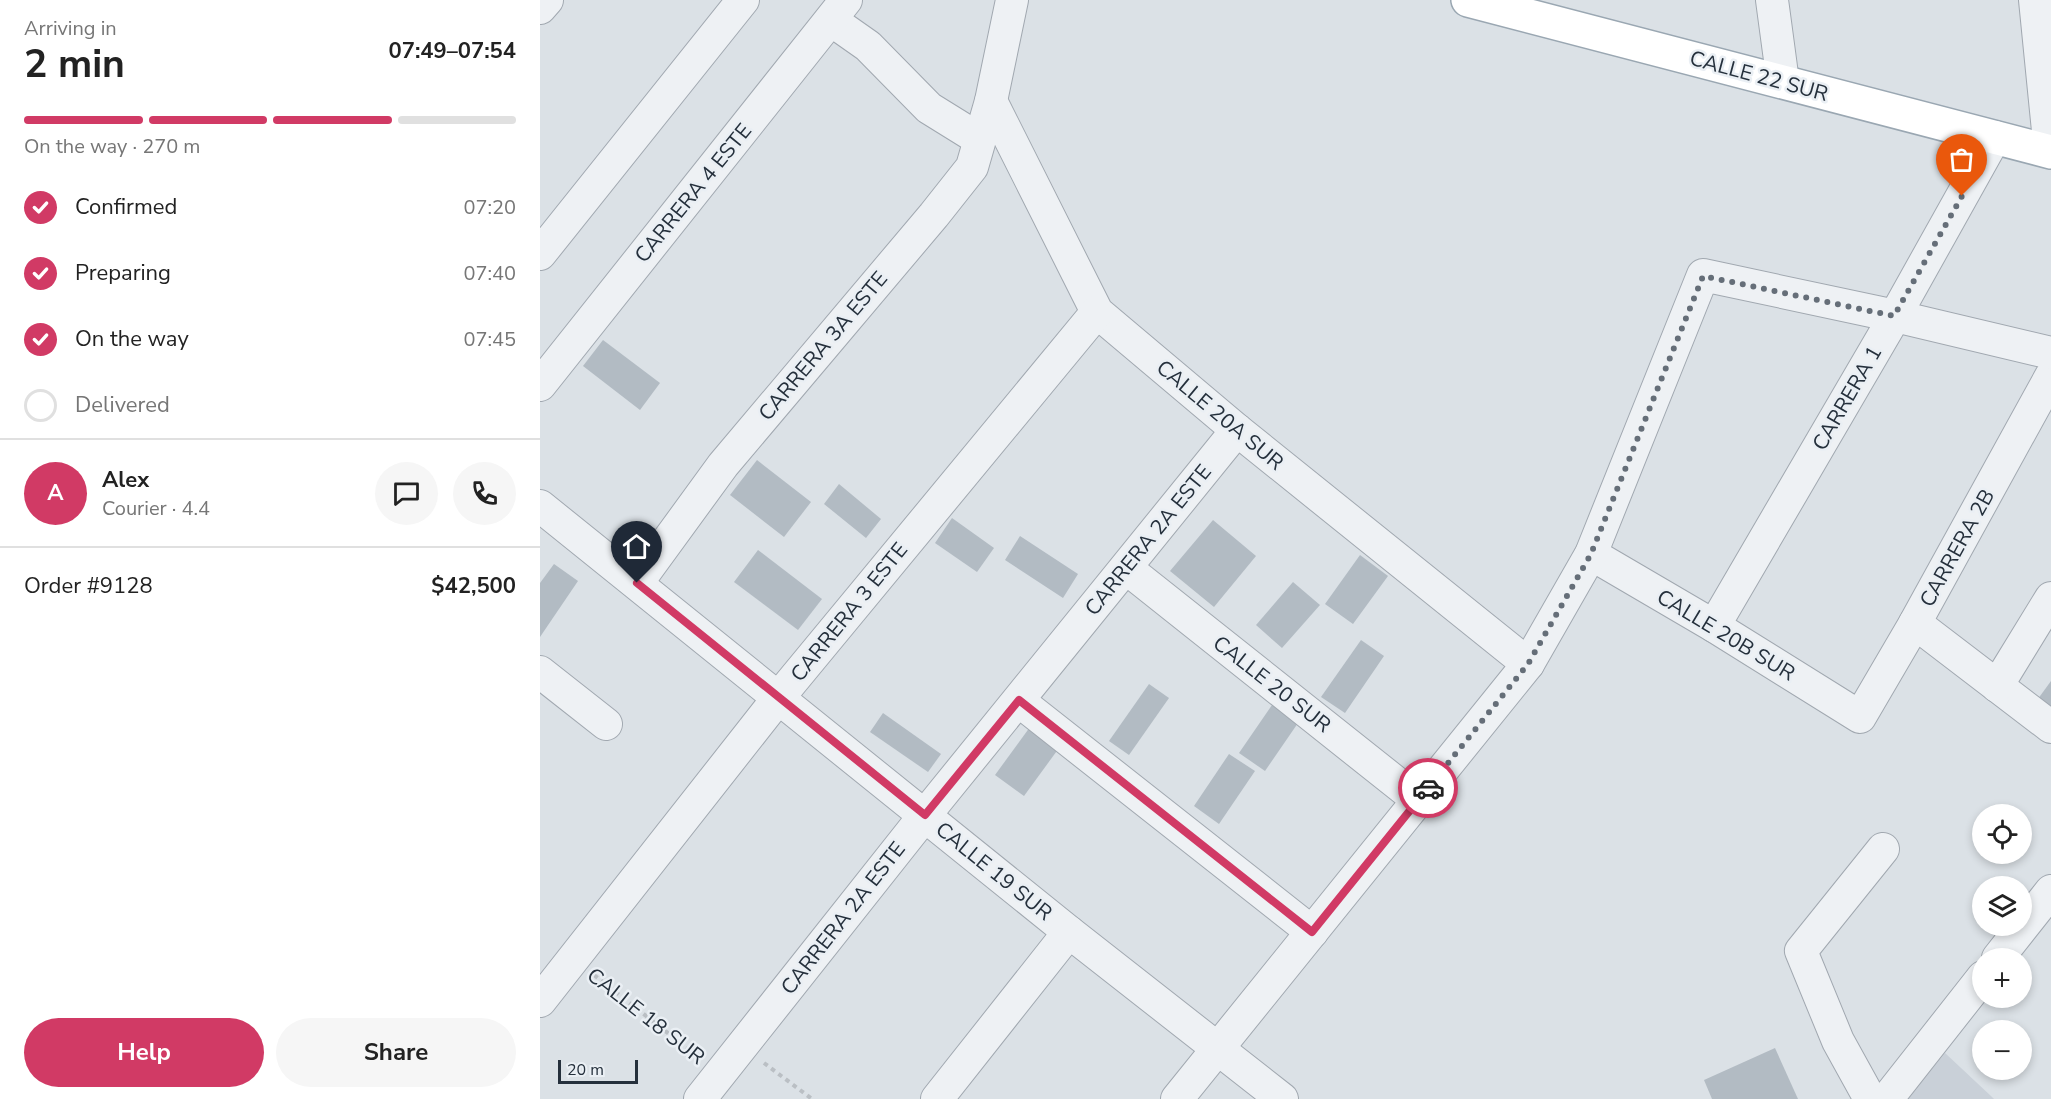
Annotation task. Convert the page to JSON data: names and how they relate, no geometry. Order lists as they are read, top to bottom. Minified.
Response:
{"streets":{"main road":["CALLE 22 SUR"],"street":["CARRERA 4 ESTE","CARRERA 3A ESTE","CARRERA 1","CALLE 20A SUR","CARRERA 2A ESTE","CARRERA 2B","CARRERA 3 ESTE","CALLE 20B SUR","CALLE 20 SUR","CALLE 19 SUR"],"path":["CALLE 18 SUR"]},"crossings":[["CALLE 22 SUR","CARRERA 1"],["CARRERA 3A ESTE","CALLE 20A SUR"],["CARRERA 3A ESTE","CALLE 19 SUR"],["CARRERA 1","CALLE 20B SUR"],["CALLE 20A SUR","CARRERA 2A ESTE"],["CALLE 20A SUR","CARRERA 3 ESTE"],["CARRERA 2A ESTE","CALLE 20 SUR"],["CARRERA 2A ESTE","CALLE 19 SUR"],["CARRERA 2A ESTE","CALLE 18 SUR"],["CARRERA 2B","CALLE 20B SUR"],["CARRERA 3 ESTE","CALLE 19 SUR"],["CARRERA 3 ESTE","CALLE 18 SUR"]],"scale_bar":"20 m","page":{"heading":["2 min","Arriving in","07:49–07:54"],"panel":["Alex","Courier · 4.4","Order #9128","$42,500"],"bar":"On the way · 270 m","list":[["Confirmed","07:20"],["Preparing","07:40"],["On the way","07:45"],"Delivered"],"round":"A","map_buttons":["+","−"],"buttons":["Help","Share"],"scale":"20 m"}}
